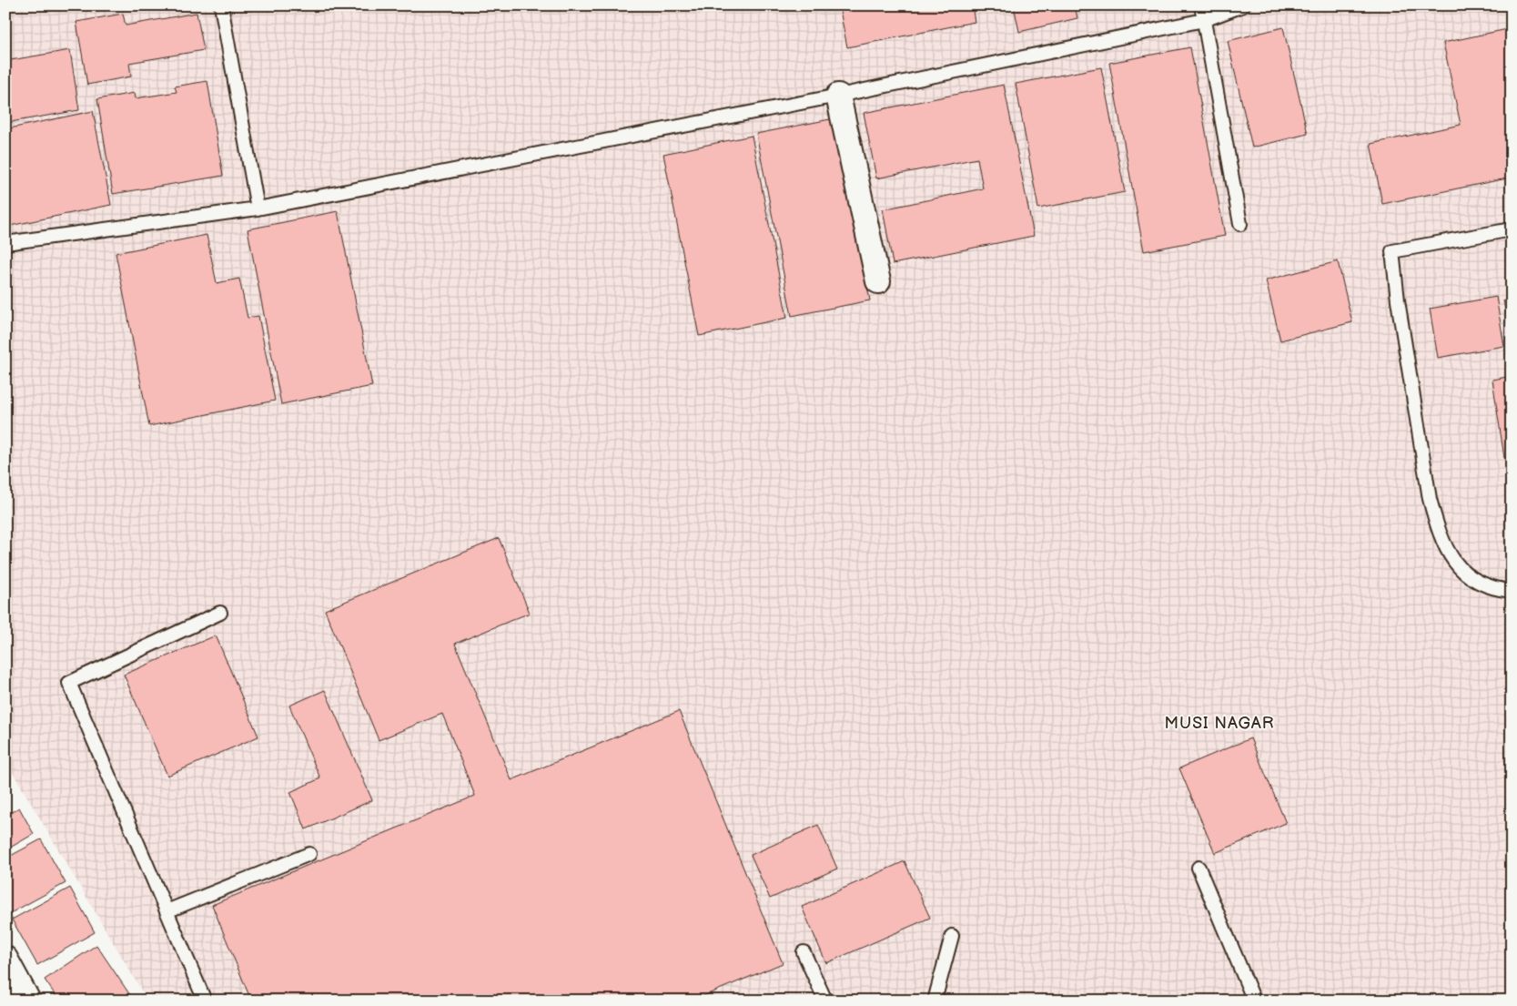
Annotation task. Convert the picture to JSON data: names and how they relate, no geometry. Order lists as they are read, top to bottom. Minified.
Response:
{"districts":["MUSI NAGAR"]}
